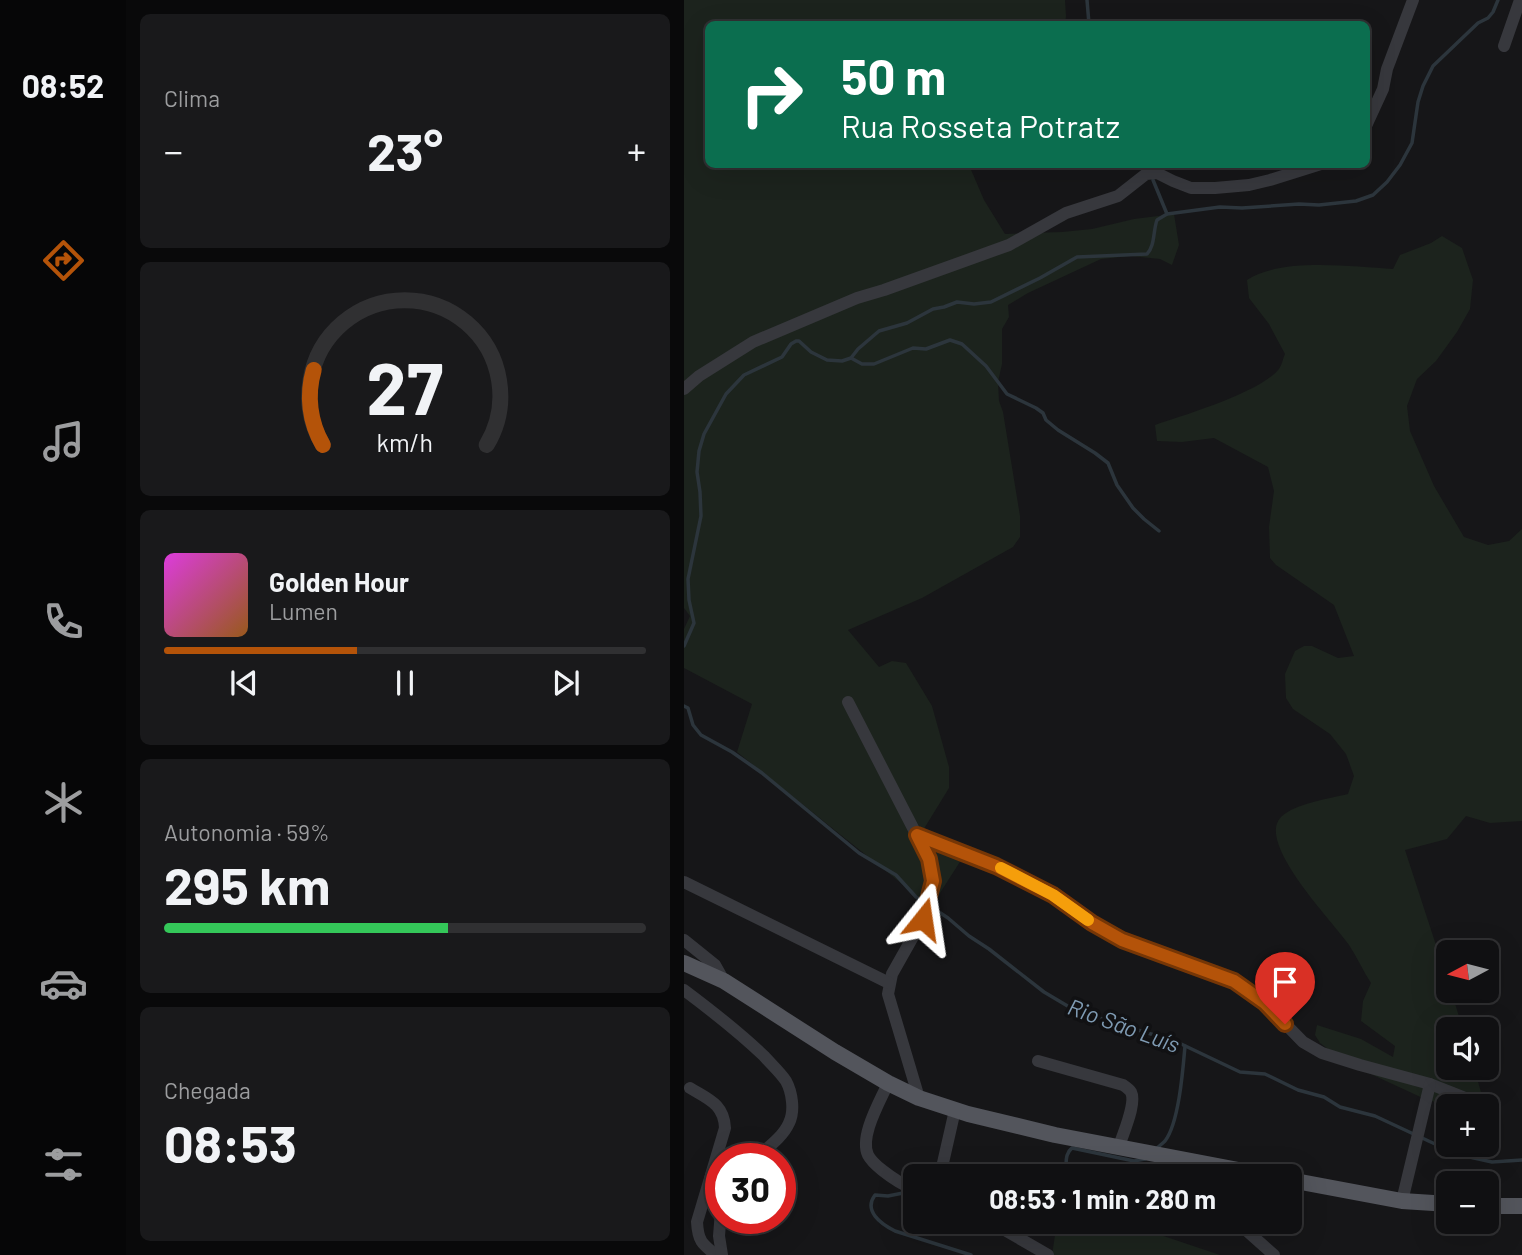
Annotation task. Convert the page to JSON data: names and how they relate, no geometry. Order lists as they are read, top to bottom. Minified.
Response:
{"water":["Rio São Luís"],"north":"left","page":{"tabs":"08:52","tile":["Clima",["Autonomia · 59%","295 km"],["Chegada","08:53"]],"turn":["50 m","Rua Rosseta Potratz"],"heat":["−","23°","+"],"song":["Golden Hour","Lumen"],"map_buttons":["+","−"],"limit":"30","trip":"08:53 · 1 min · 280 m","gauge":["27","km/h"]}}
